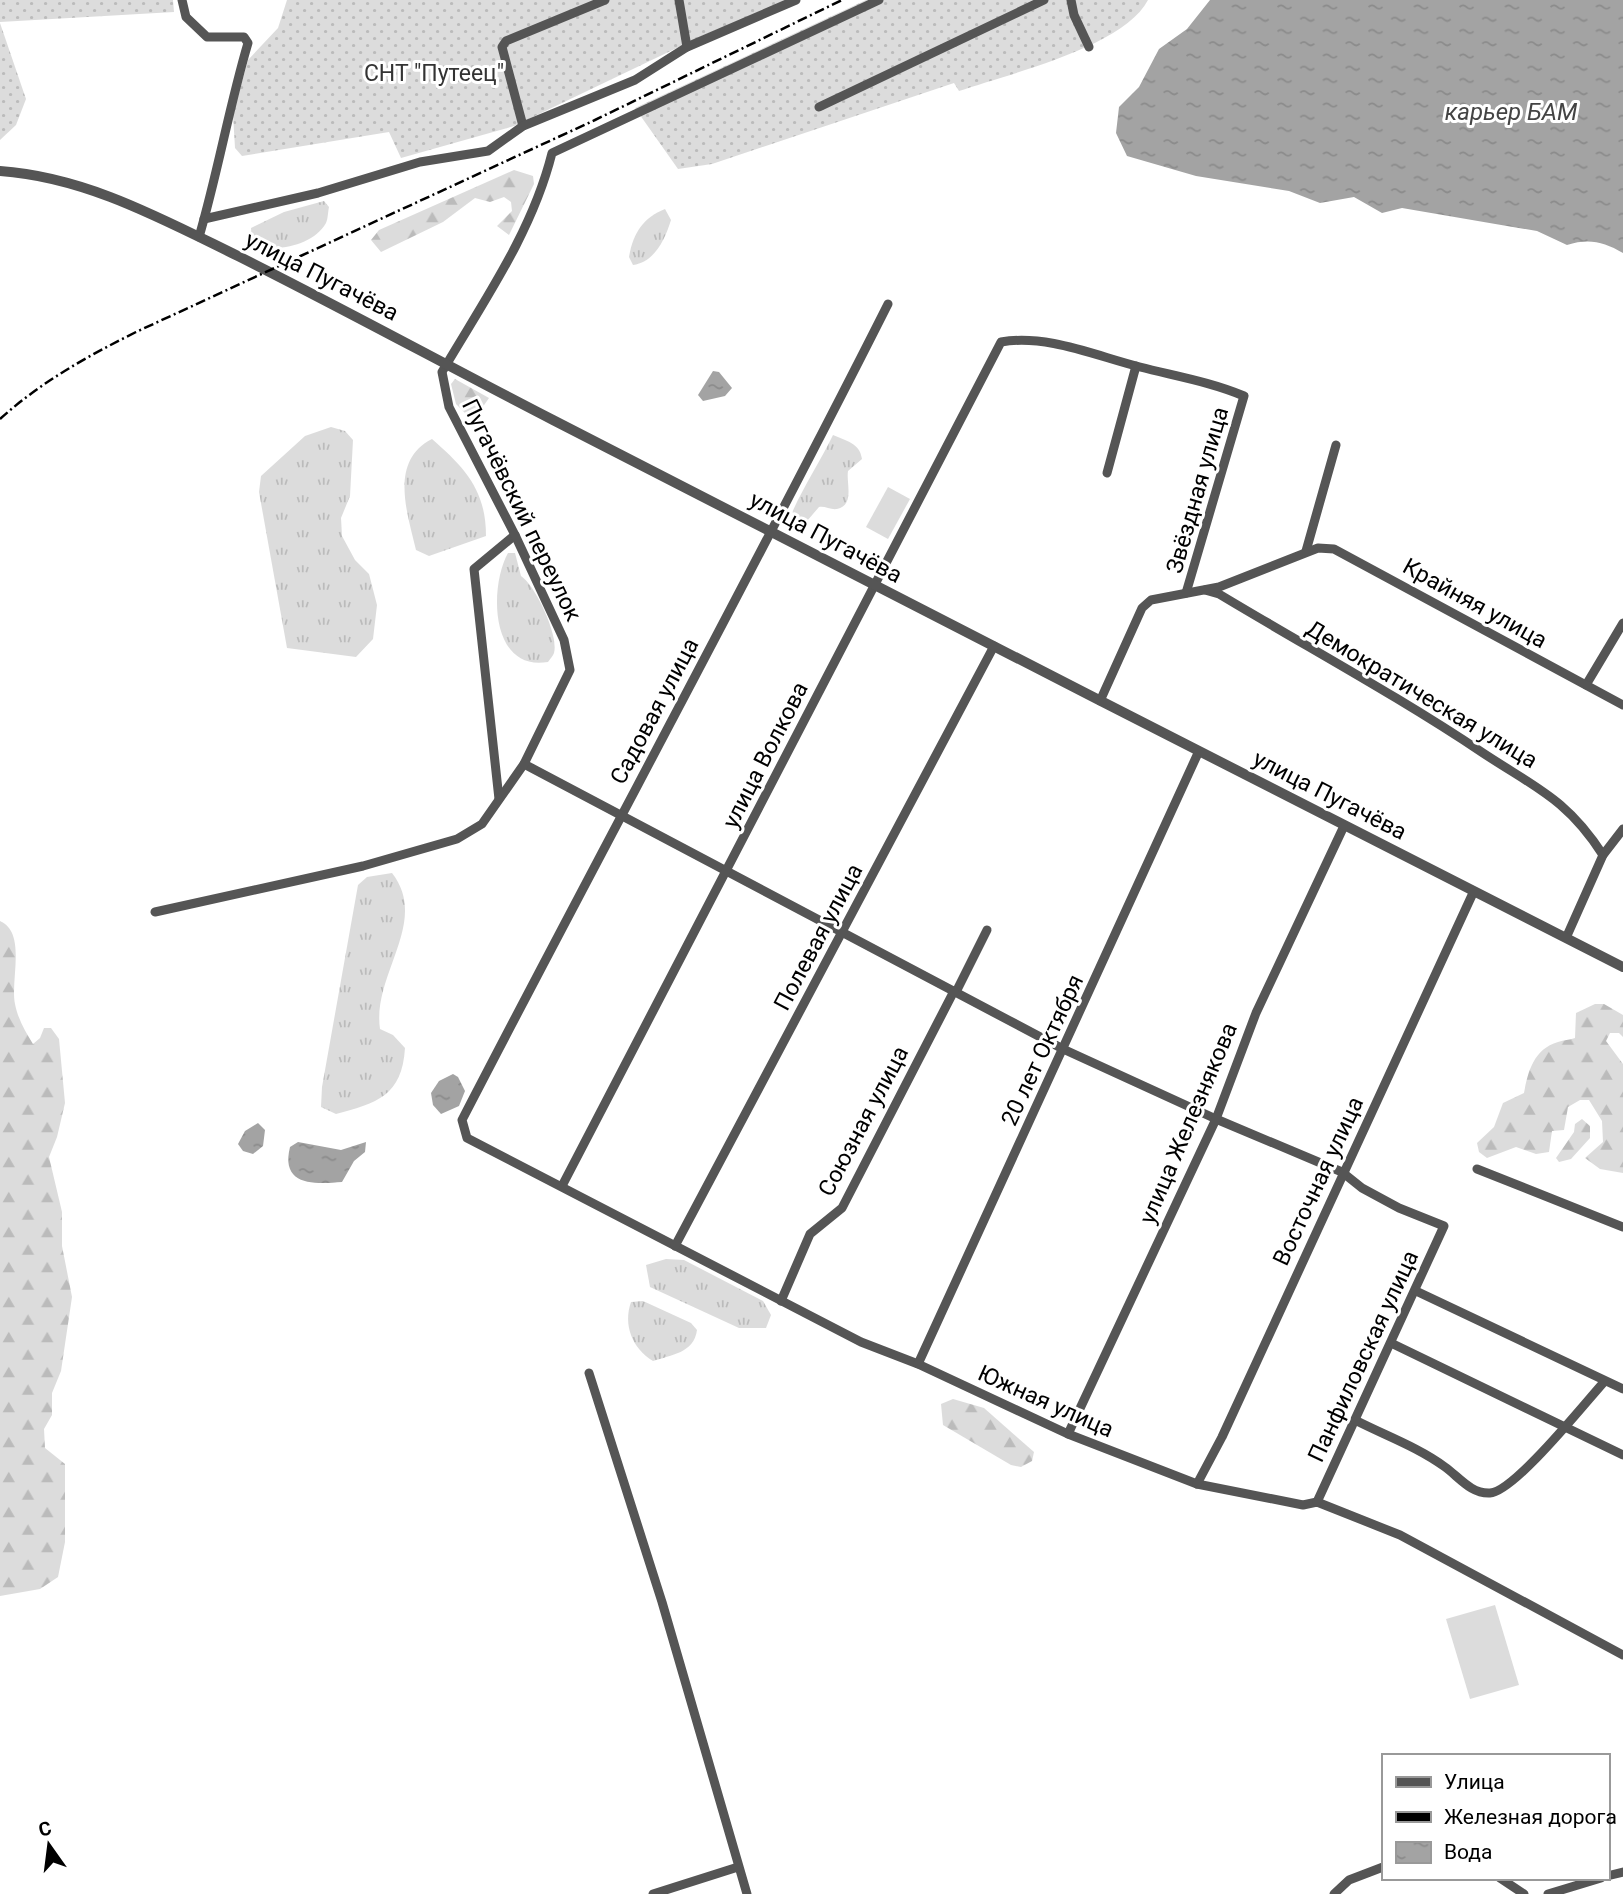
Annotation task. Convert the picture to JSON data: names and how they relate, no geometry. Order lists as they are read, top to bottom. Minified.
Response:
{"streets":{"street":["улица Пугачёва","Звёздная улица","Пугачёвский переулок","Крайняя улица","Демократическая улица","Садовая улица","улица Волкова","Полевая улица","20 лет Октября","Союзная улица","улица Железнякова","Восточная улица","Панфиловская улица","Южная улица"]},"crossings":[["улица Пугачёва","Пугачёвский переулок"],["улица Пугачёва","Садовая улица"],["улица Пугачёва","улица Волкова"],["улица Пугачёва","Полевая улица"],["улица Пугачёва","20 лет Октября"],["улица Пугачёва","улица Железнякова"],["улица Пугачёва","Восточная улица"],["Звёздная улица","улица Волкова"],["Садовая улица","Южная улица"],["улица Волкова","Южная улица"],["Полевая улица","Южная улица"],["20 лет Октября","Южная улица"],["Союзная улица","Южная улица"],["улица Железнякова","Южная улица"],["Восточная улица","Панфиловская улица"],["Восточная улица","Южная улица"],["Панфиловская улица","Южная улица"]],"water":["карьер БАМ"],"parks":["СНТ \"Путеец\""],"legend":["Улица","Железная дорога","Вода"],"north":"top"}
